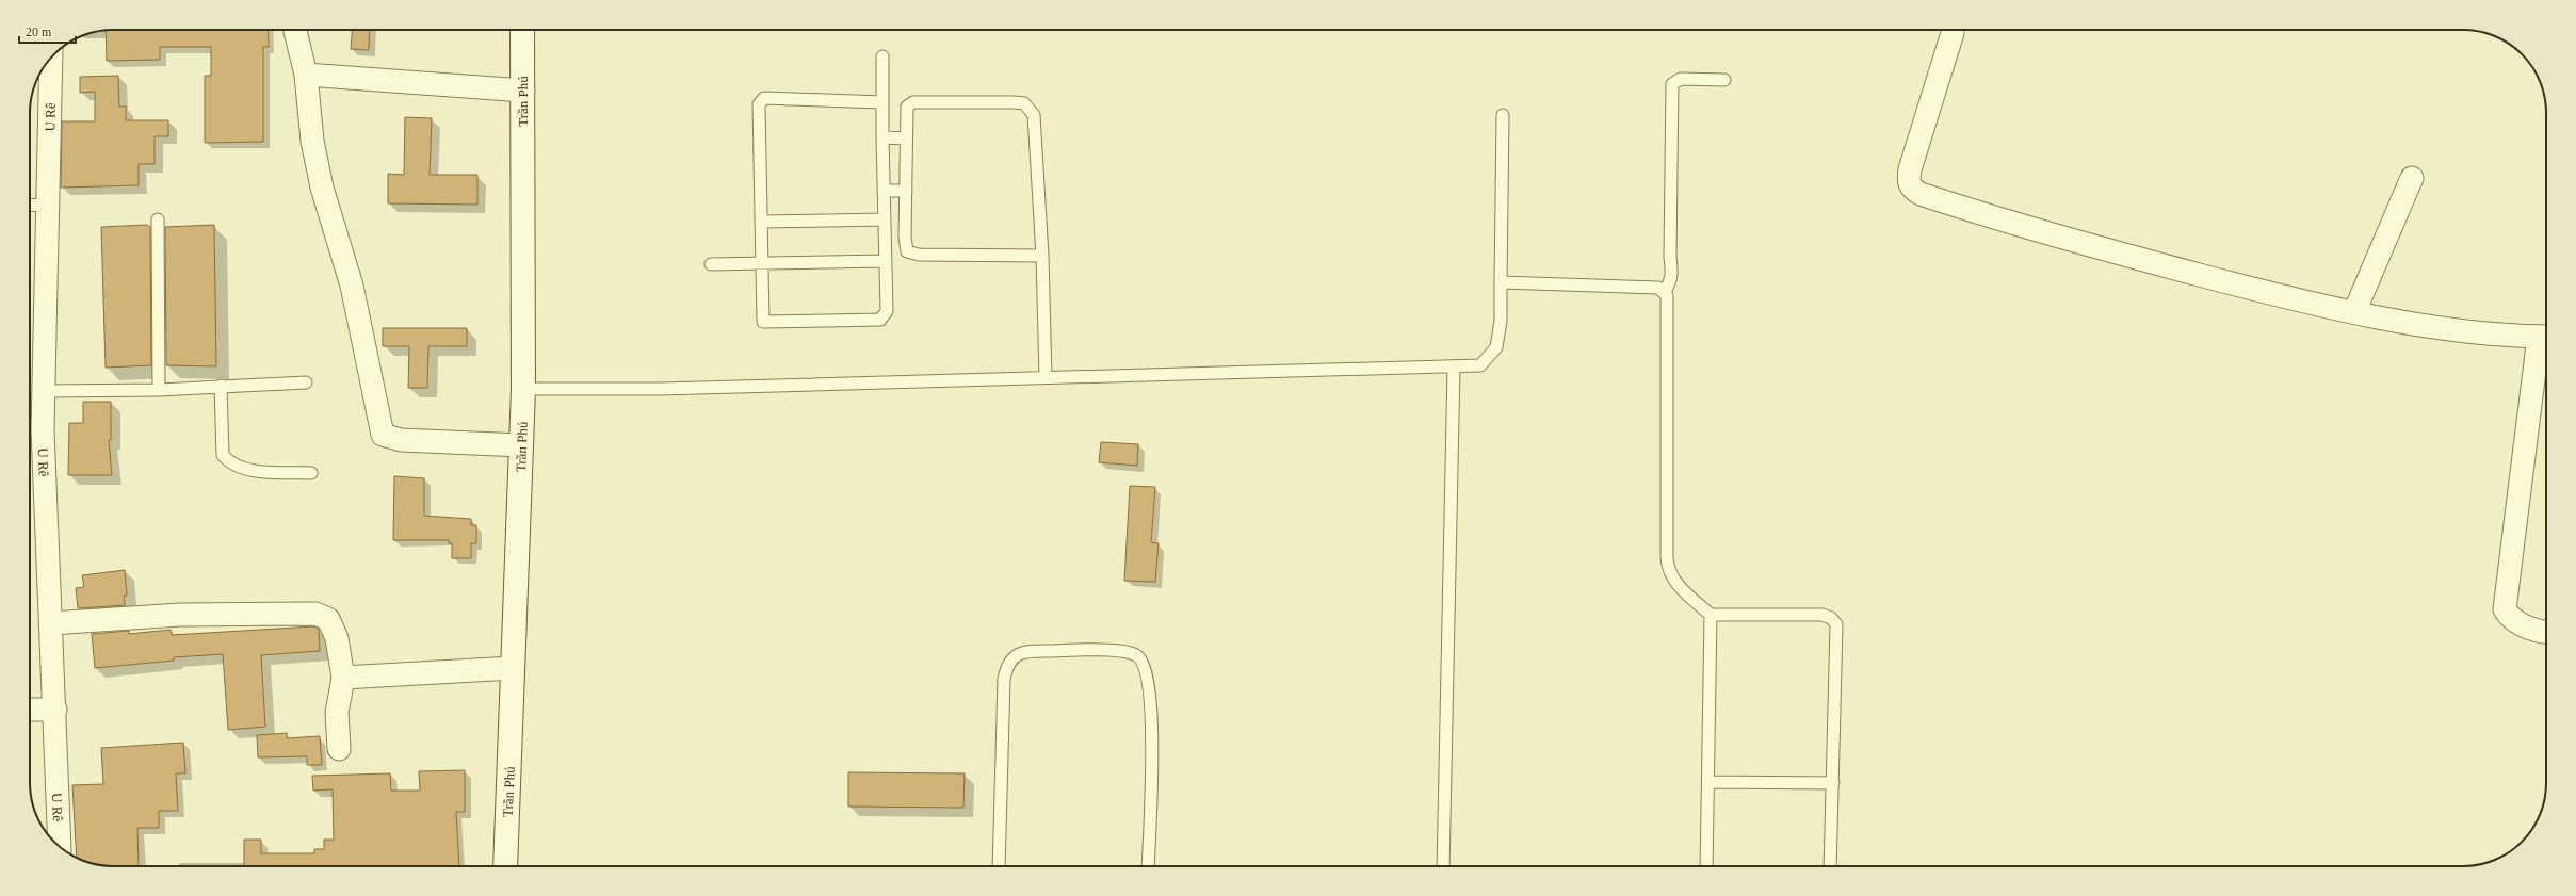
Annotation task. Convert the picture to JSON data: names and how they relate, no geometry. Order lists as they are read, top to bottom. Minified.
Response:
{"streets":{"street":["Trần Phú","U Rê"]},"scale_bar":"20 m"}
